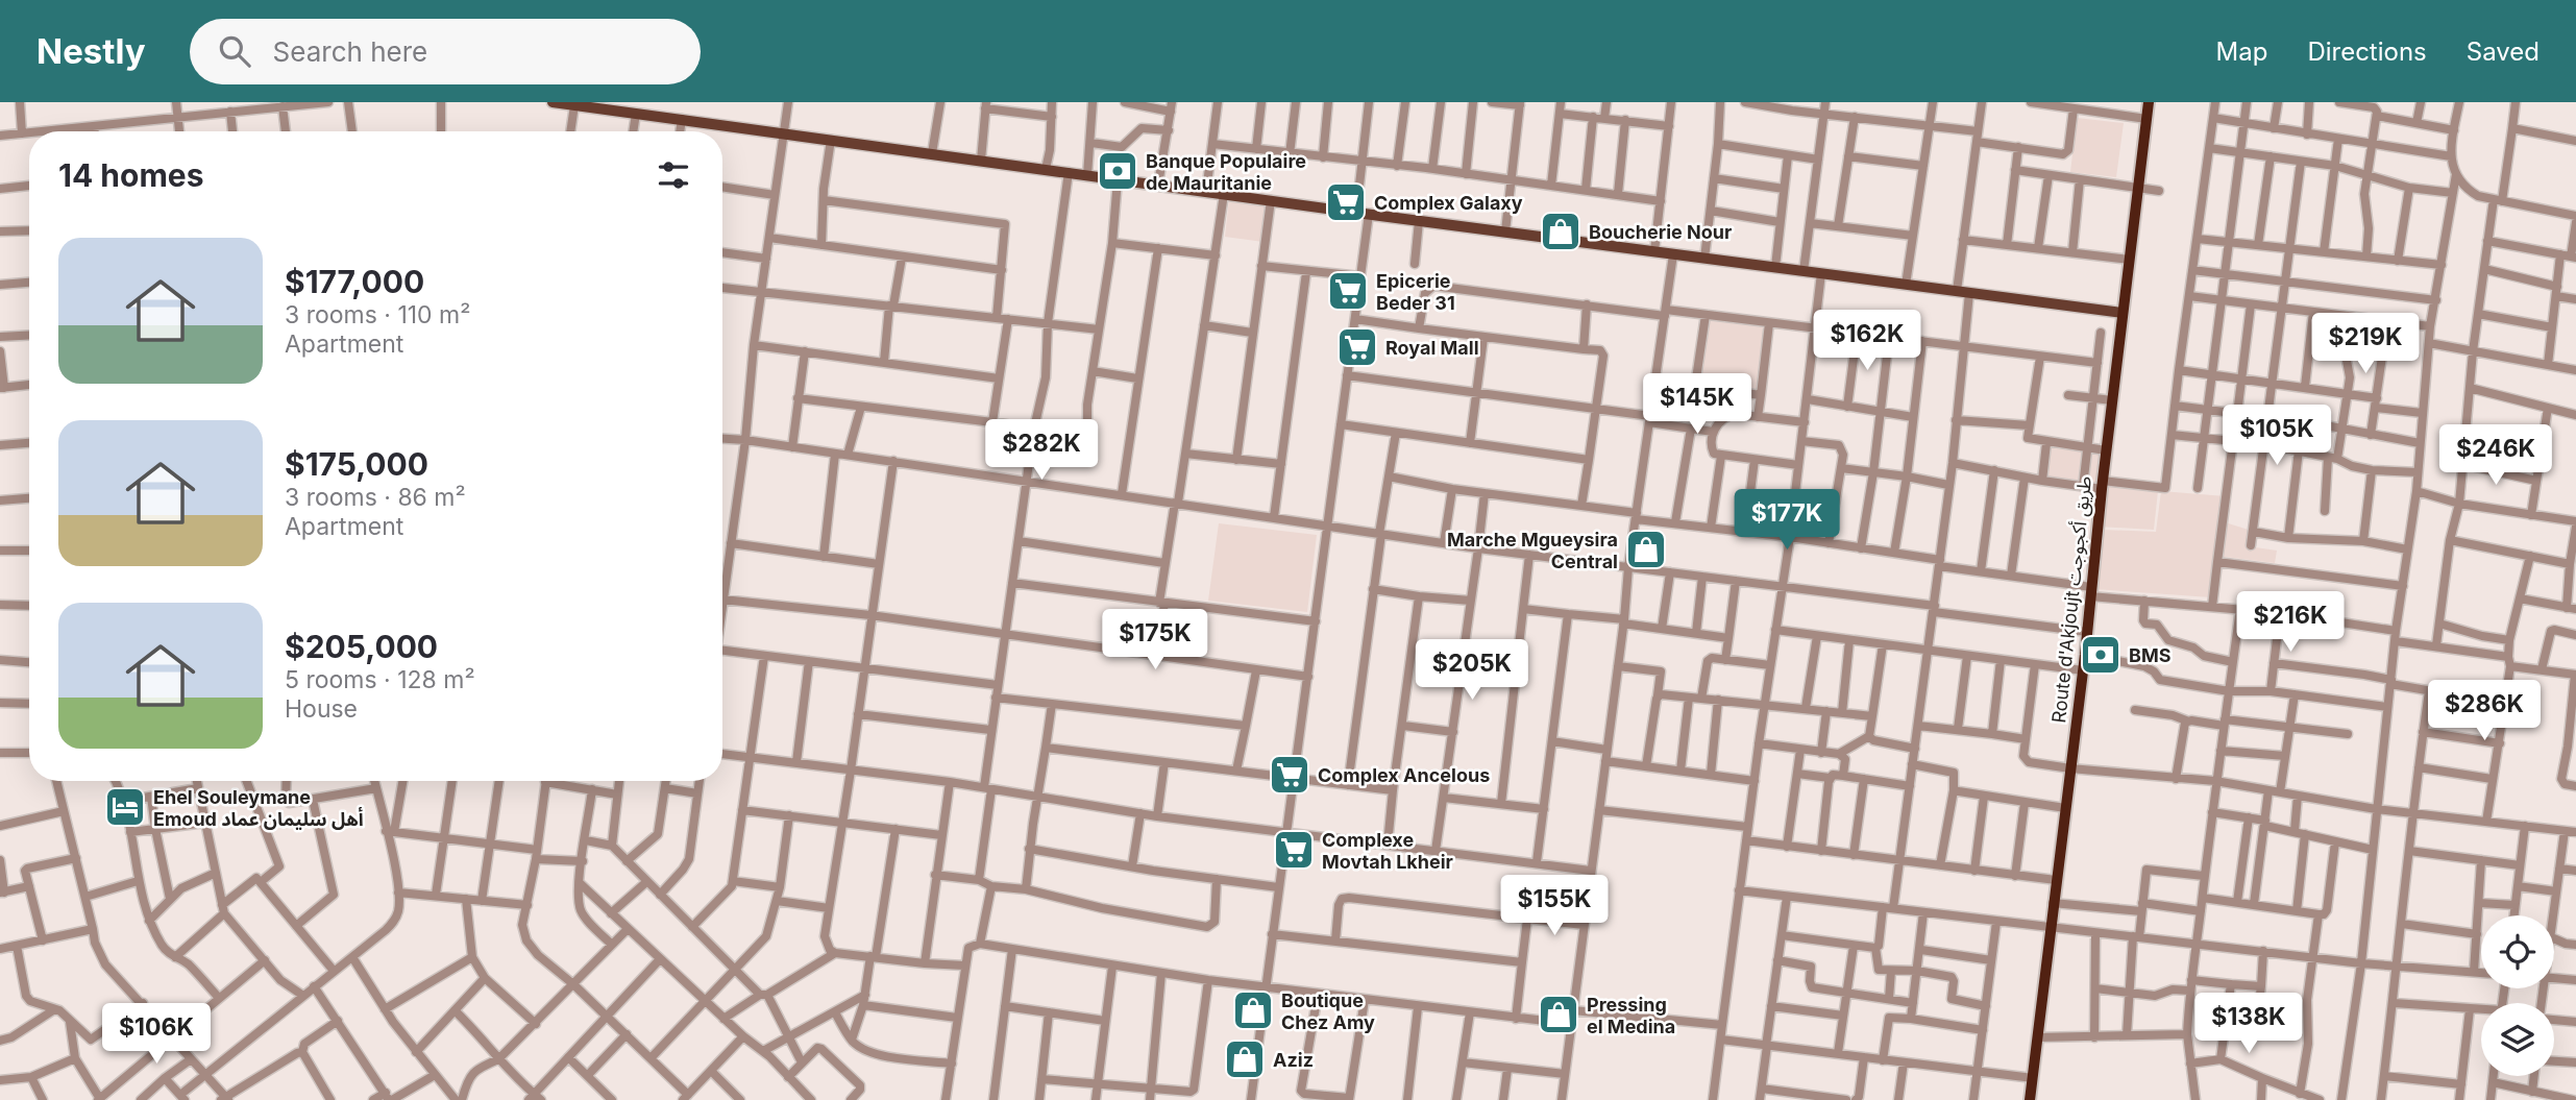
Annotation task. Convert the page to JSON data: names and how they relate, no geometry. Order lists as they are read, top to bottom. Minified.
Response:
{"streets":{"highway":["Route d'Akjoujt طريق أكجوجت"]},"places":{"bank":["Banque Populaire de Mauritanie","BMS"],"supermarket":["Complex Galaxy","Epicerie Beder 31","Royal Mall","Complex Ancelous","Complexe Movtah Lkheir"],"shop":["Boucherie Nour","Marche Mgueysira Central","Boutique Chez Amy","Pressing el Medina","Aziz"],"hotel":["Ehel Souleymane Emoud أهل سليمان عماد"]},"page":{"header":"Nestly","search":"Search here","nav":["Map","Directions","Saved"],"heading":"14 homes","list":[{"name":"$177,000","note":"3 rooms · 110 m² · Apartment"},{"name":"$175,000","note":"3 rooms · 86 m² · Apartment"},{"name":"$205,000","note":"5 rooms · 128 m² · House"}],"price":["$162K","$219K","$145K","$105K","$282K","$246K","$177K","$216K","$175K","$205K","$286K","$155K","$138K","$106K"]}}
